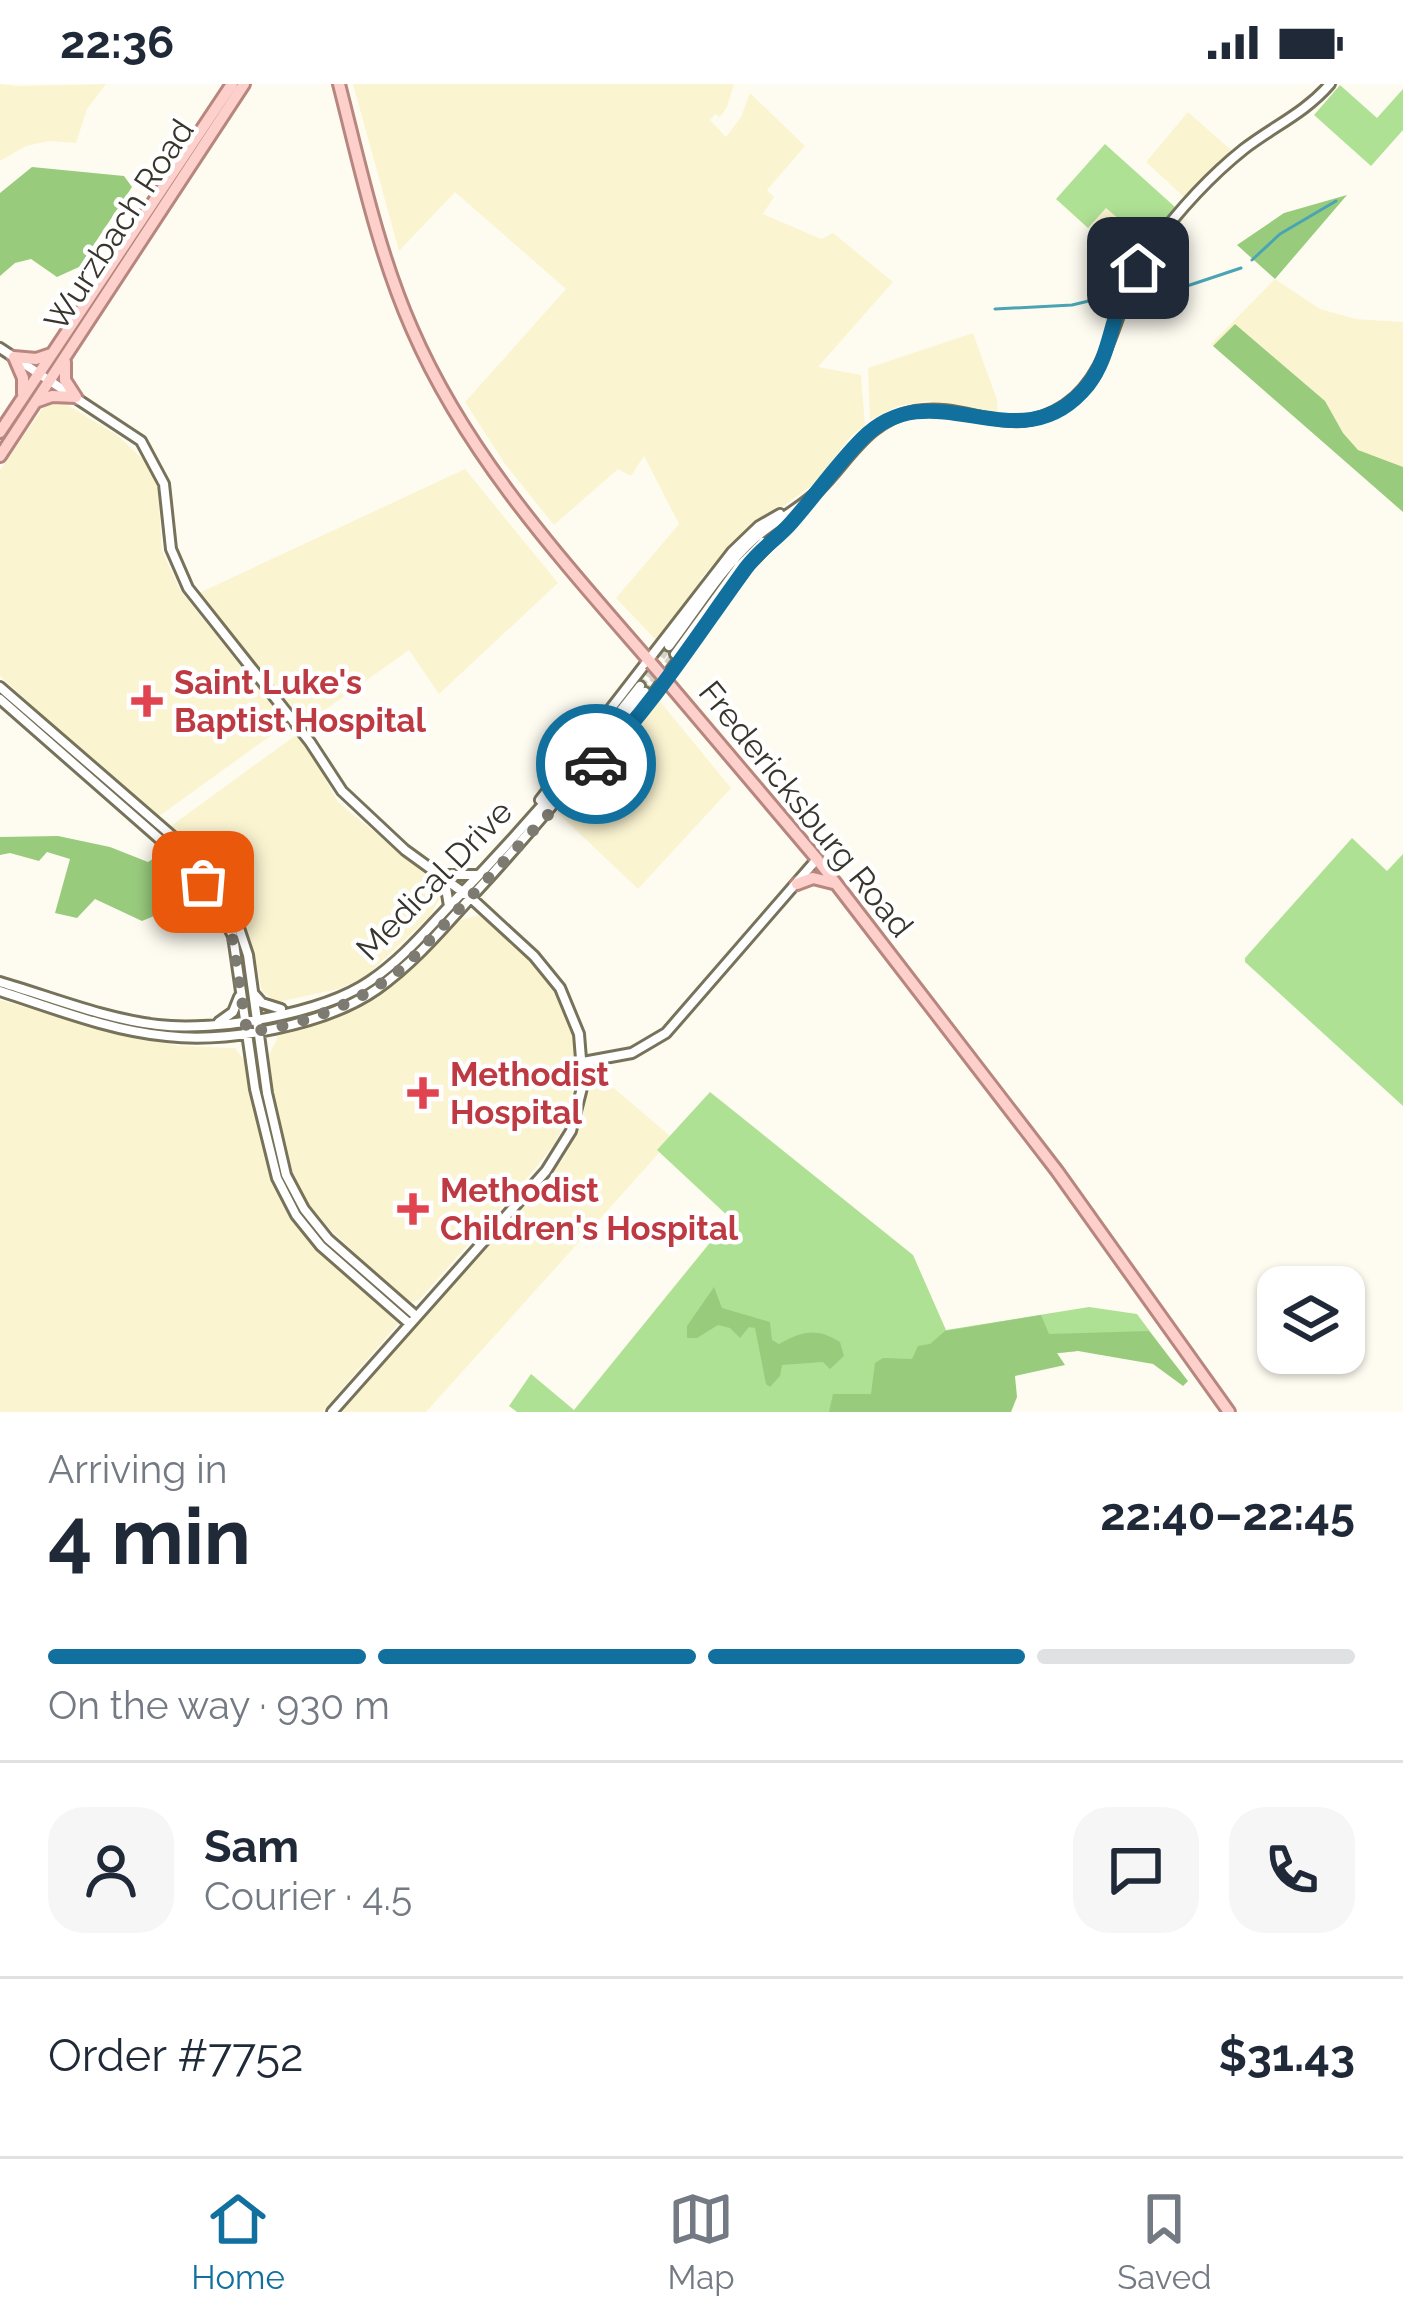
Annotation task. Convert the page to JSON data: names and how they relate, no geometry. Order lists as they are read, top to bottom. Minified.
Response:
{"streets":{"main road":["Wurzbach Road","Fredericksburg Road"],"street":["Medical Drive"]},"places":{"health":["Saint Luke's Baptist Hospital","Methodist Hospital","Methodist Children's Hospital"]},"page":{"status":"22:36","heading":["4 min","Arriving in","22:40–22:45"],"panel":["Sam","Courier · 4.5","Order #7752","$31.43"],"bar":"On the way · 930 m","tabs":["Home","Map","Saved"]}}
